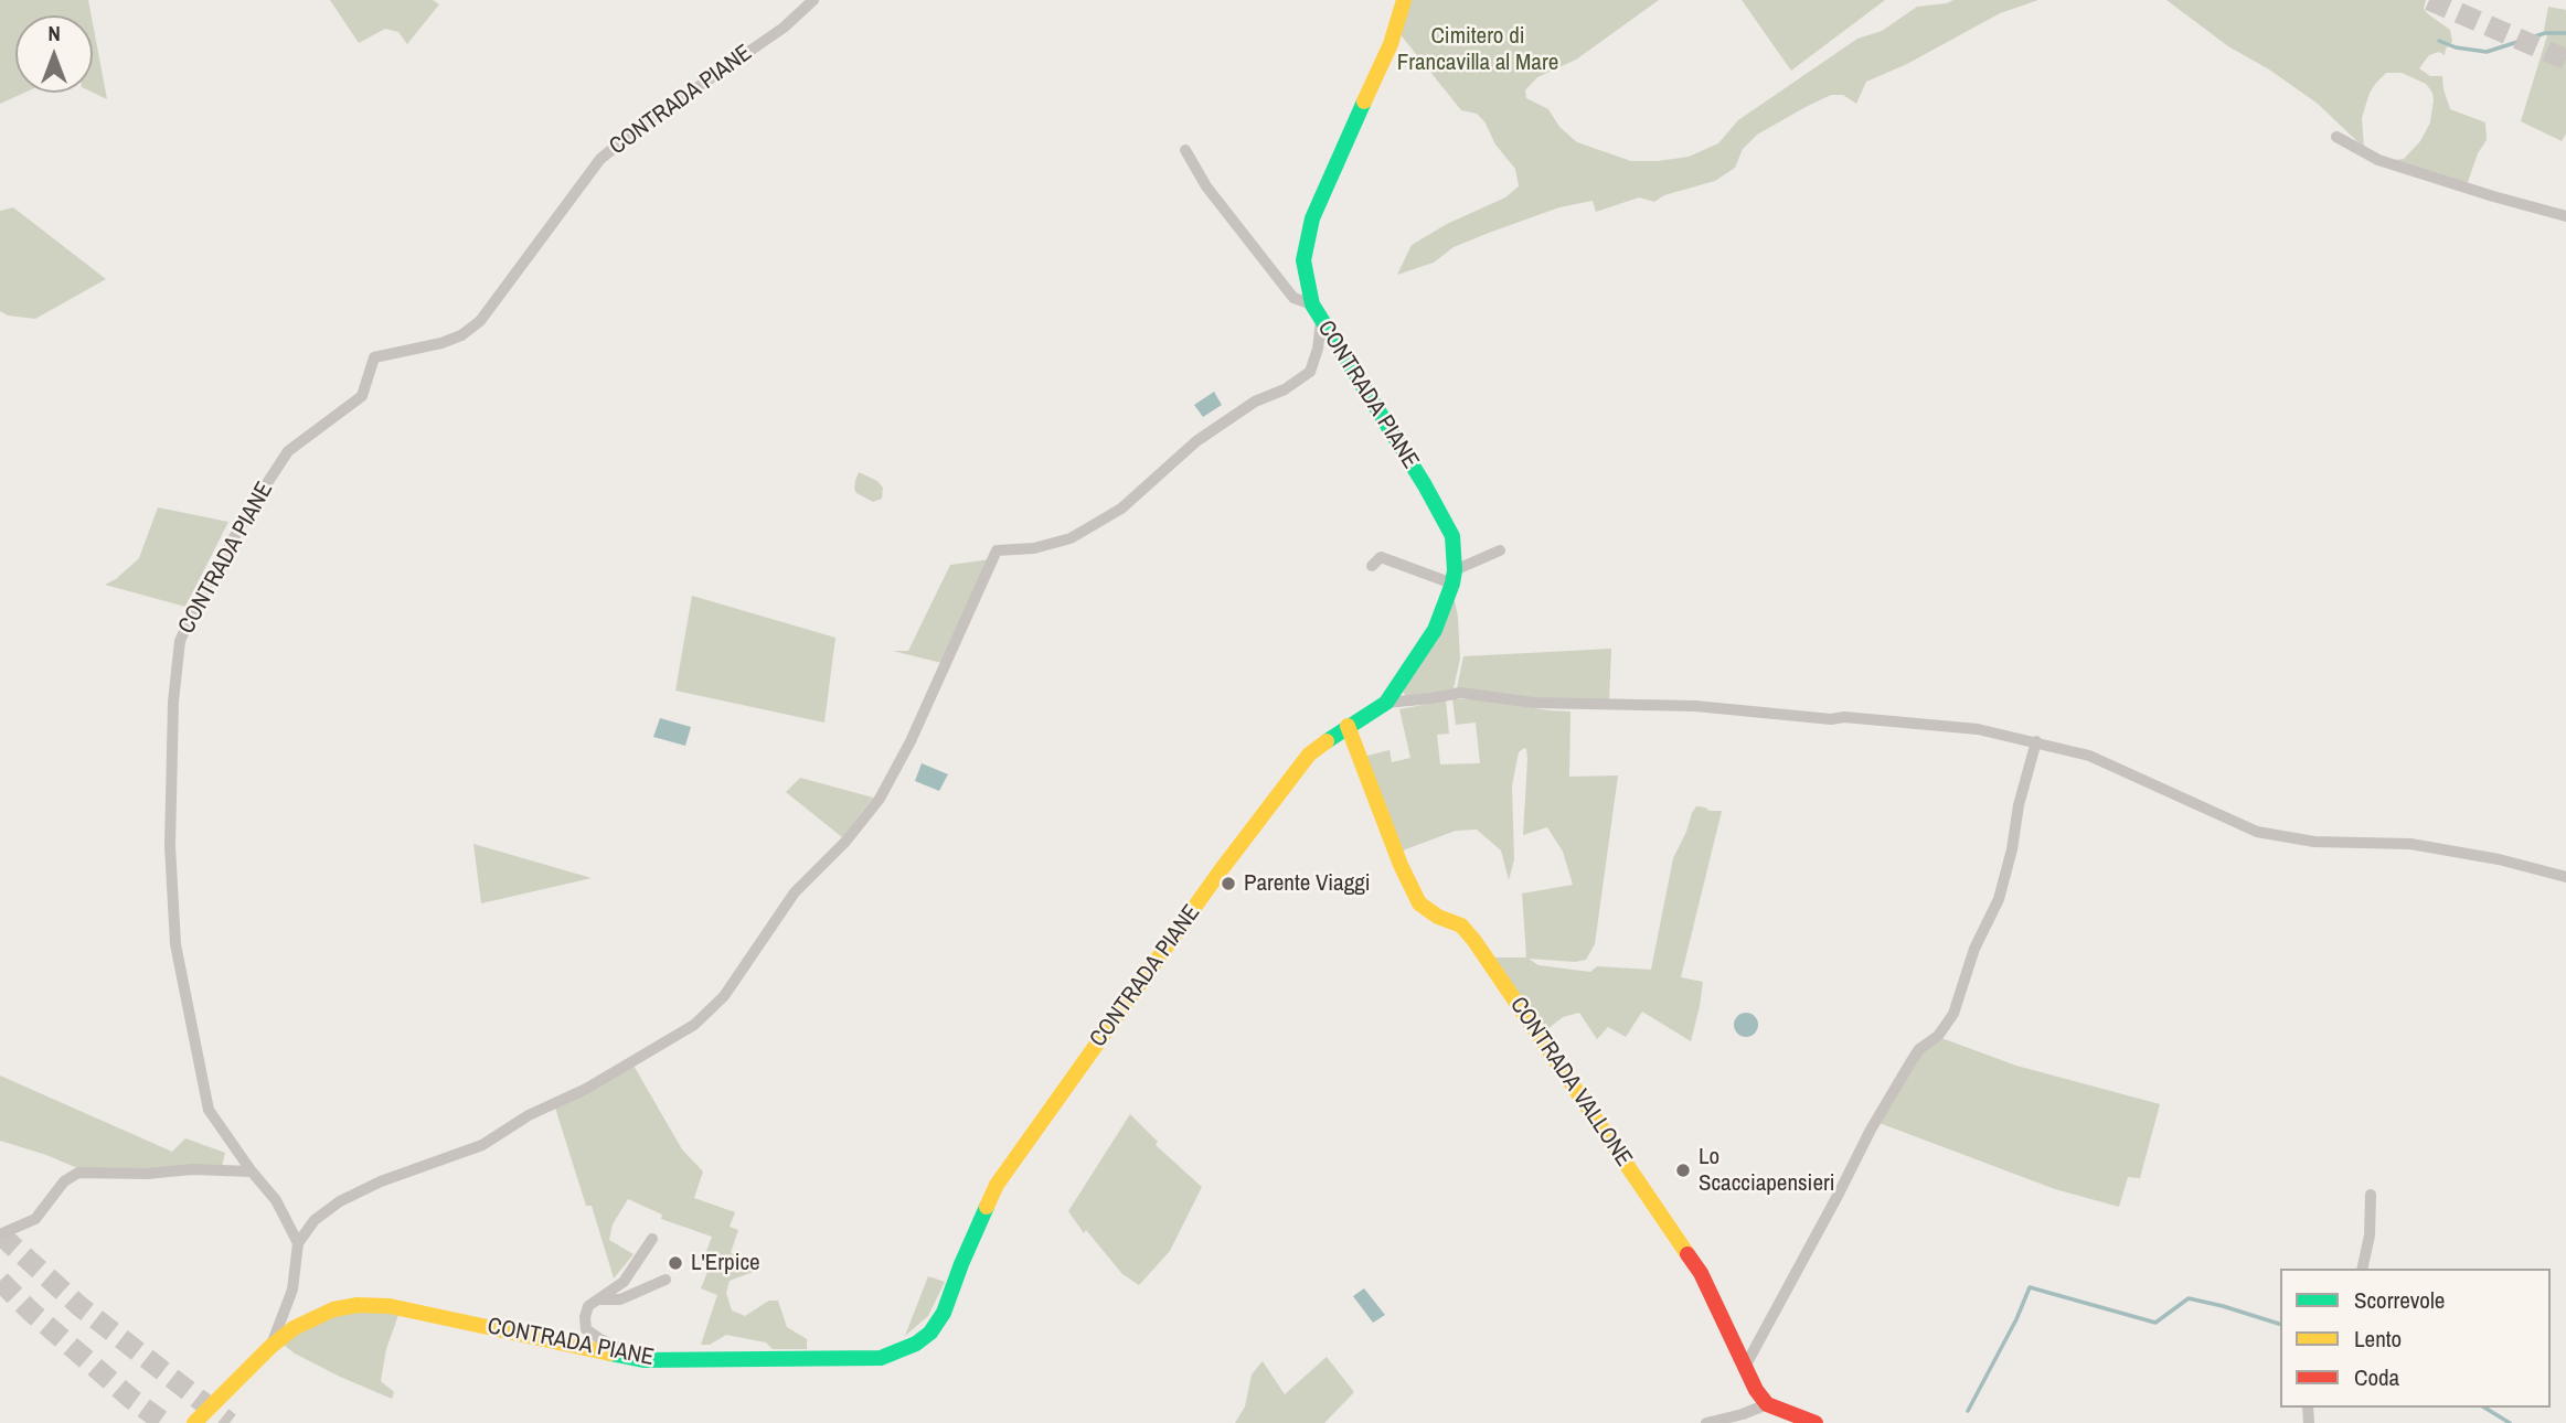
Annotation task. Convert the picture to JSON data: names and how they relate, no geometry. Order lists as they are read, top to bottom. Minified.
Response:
{"streets":{"street":["CONTRADA PIANE","CONTRADA VALLONE"]},"crossings":[["CONTRADA PIANE","CONTRADA VALLONE"]],"parks":["Cimitero di Francavilla al Mare"],"places":["Parente Viaggi","Lo Scacciapensieri","L'Erpice"],"legend":["Scorrevole","Lento","Coda"],"north":"top"}
